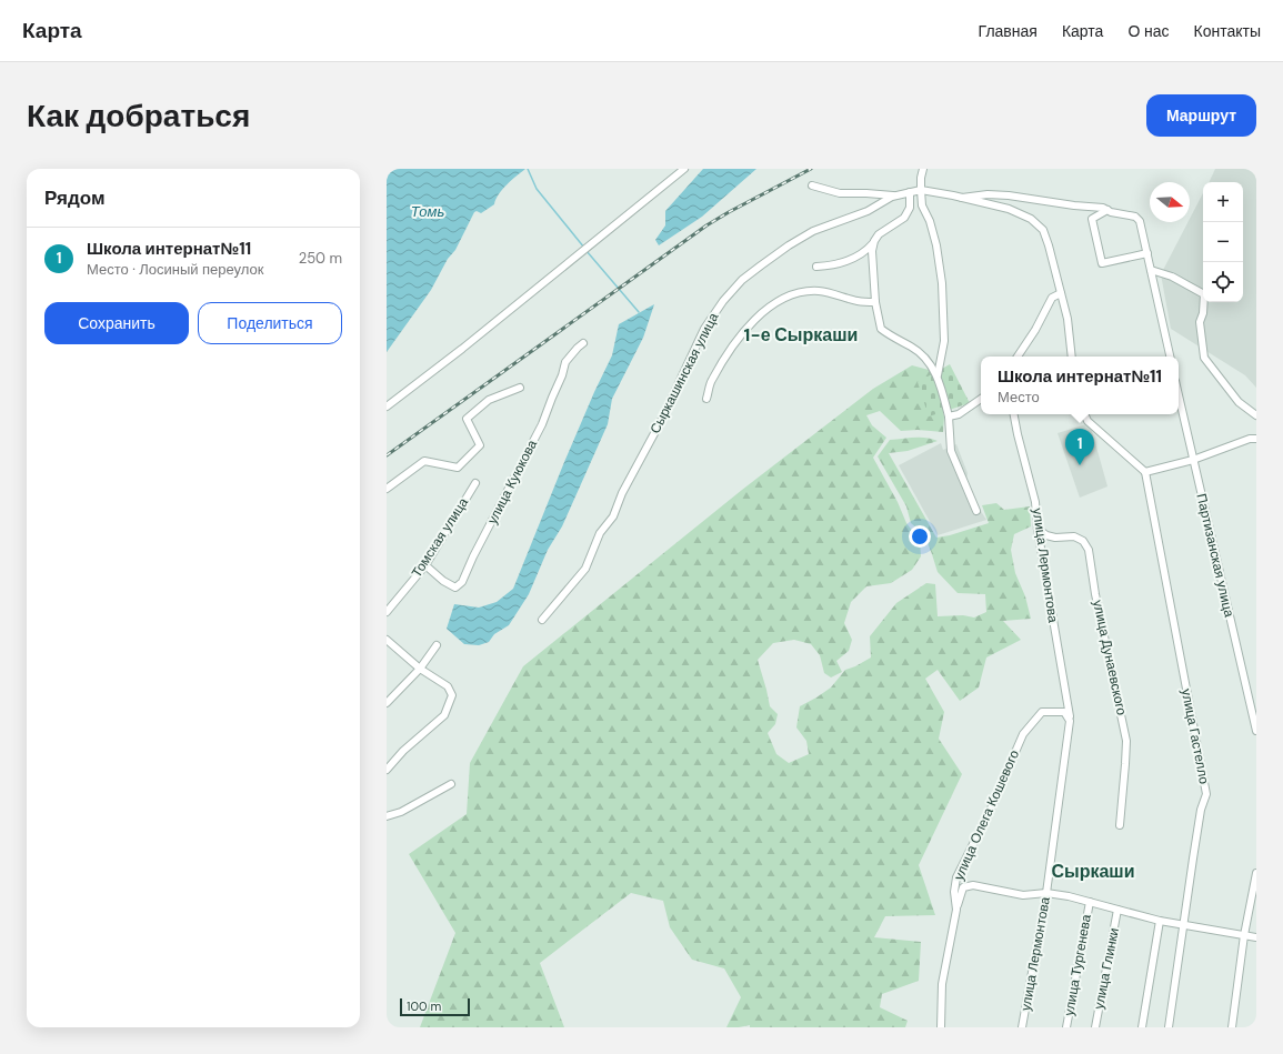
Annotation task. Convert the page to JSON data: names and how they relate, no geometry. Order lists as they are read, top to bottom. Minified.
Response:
{"streets":{"street":["Сыркашинская улица","улица Куюкова","Томская улица","Партизанская улица","улица Лермонтова","улица Дунаевского","улица Гастелло","улица Олега Кошевого","улица Тургенева","улица Глинки"]},"crossings":[["улица Куюкова","Томская улица"],["улица Лермонтова","улица Дунаевского"],["улица Лермонтова","улица Олега Кошевого"]],"districts":["1-е Сыркаши","Сыркаши"],"water":["Томь"],"scale_bar":"100 m","north":"right","page":{"header":"Карта","nav":["Главная","Карта","О нас","Контакты"],"buttons":["Маршрут",["Сохранить","Поделиться"]],"title":"Как добраться","heading":"Рядом","map_buttons":["+","−"],"list":[{"mark":"1","name":"Школа интернат№11","note":"Место · Лосиный переулок","value":"250 m"}],"popup":["Школа интернат№11","Место"],"pins":"1","scale":"100 m"}}
